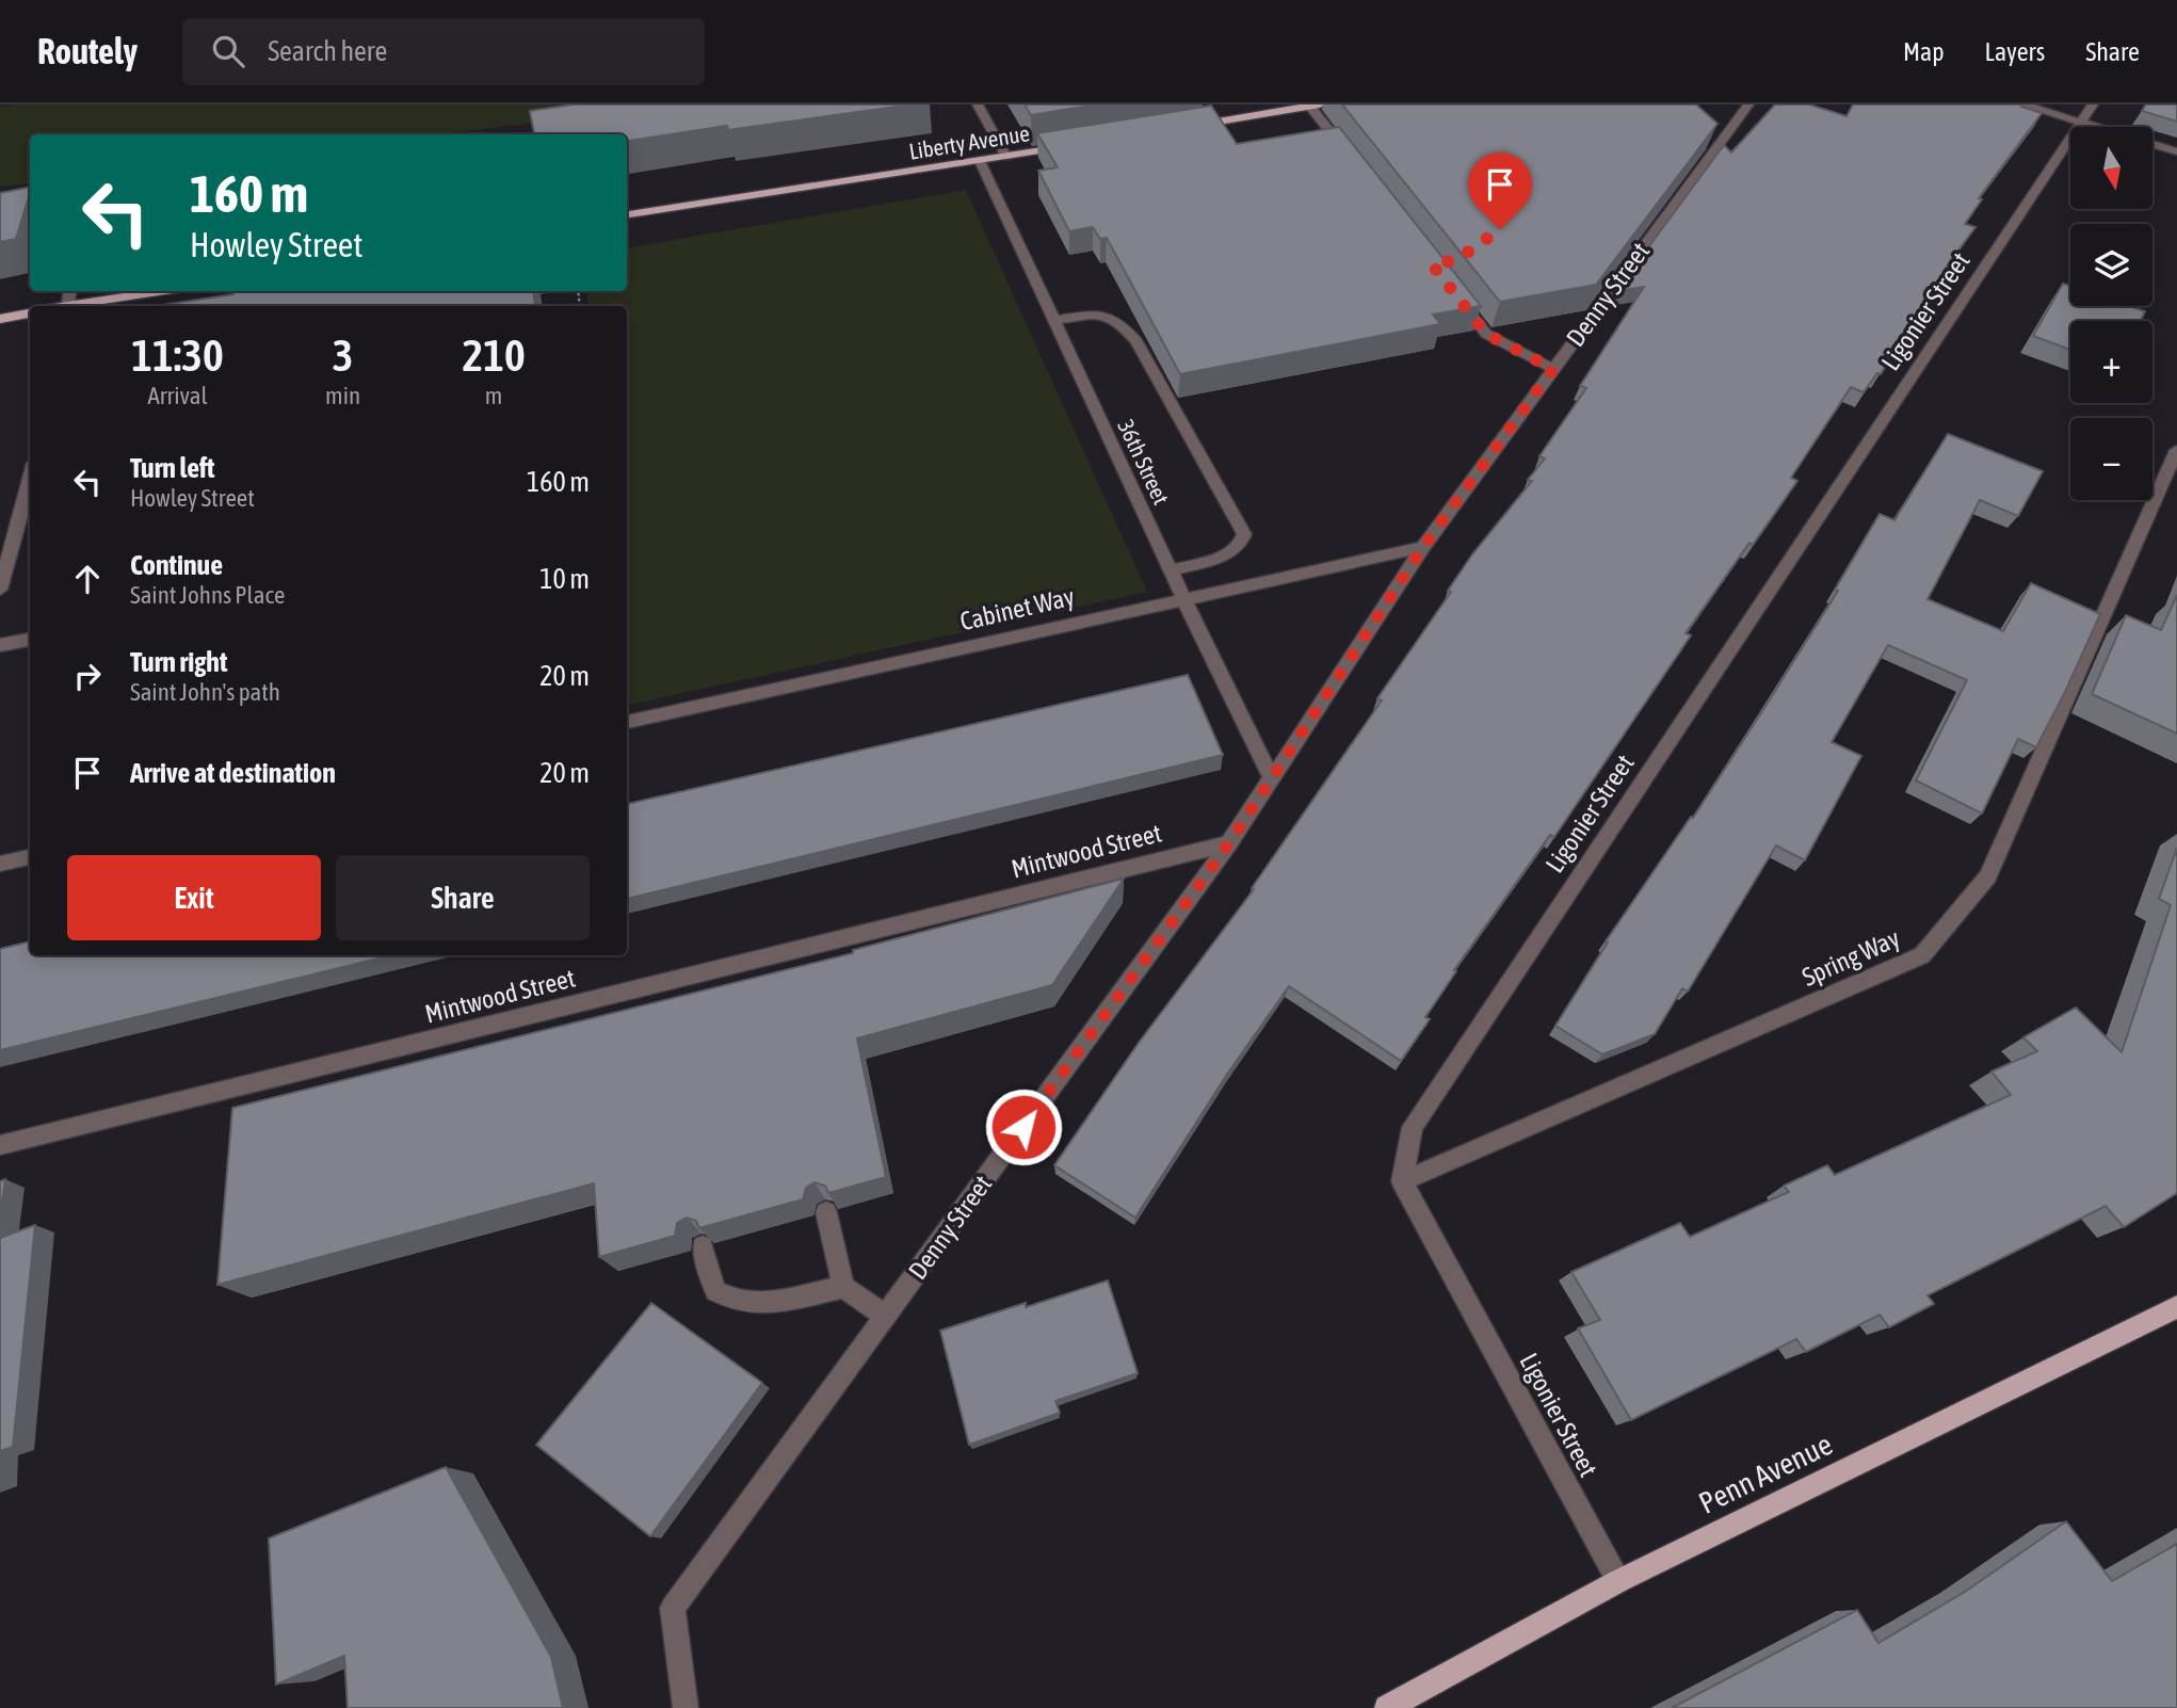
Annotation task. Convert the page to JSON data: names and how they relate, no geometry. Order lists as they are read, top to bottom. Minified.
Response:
{"streets":{"main road":["Liberty Avenue","Penn Avenue"],"street":["Denny Street","Ligonier Street","36th Street","Cabinet Way","Mintwood Street","Spring Way"]},"crossings":[["Liberty Avenue","36th Street"],["Denny Street","36th Street"],["Denny Street","Cabinet Way"],["Denny Street","Mintwood Street"],["Ligonier Street","Spring Way"],["Ligonier Street","Penn Avenue"],["36th Street","Cabinet Way"]],"north":"bottom","page":{"header":"Routely","search":"Search here","nav":["Map","Layers","Share"],"map_buttons":["+","−"],"turn":["160 m","Howley Street"],"eta":["11:30","Arrival","3","min","210","m"],"list":[{"name":"Turn left","note":"Howley Street","value":"160 m"},{"name":"Continue","note":"Saint Johns Place","value":"10 m"},{"name":"Turn right","note":"Saint John's path","value":"20 m"},{"name":"Arrive at destination","value":"20 m"}],"buttons":["Exit","Share"]}}
